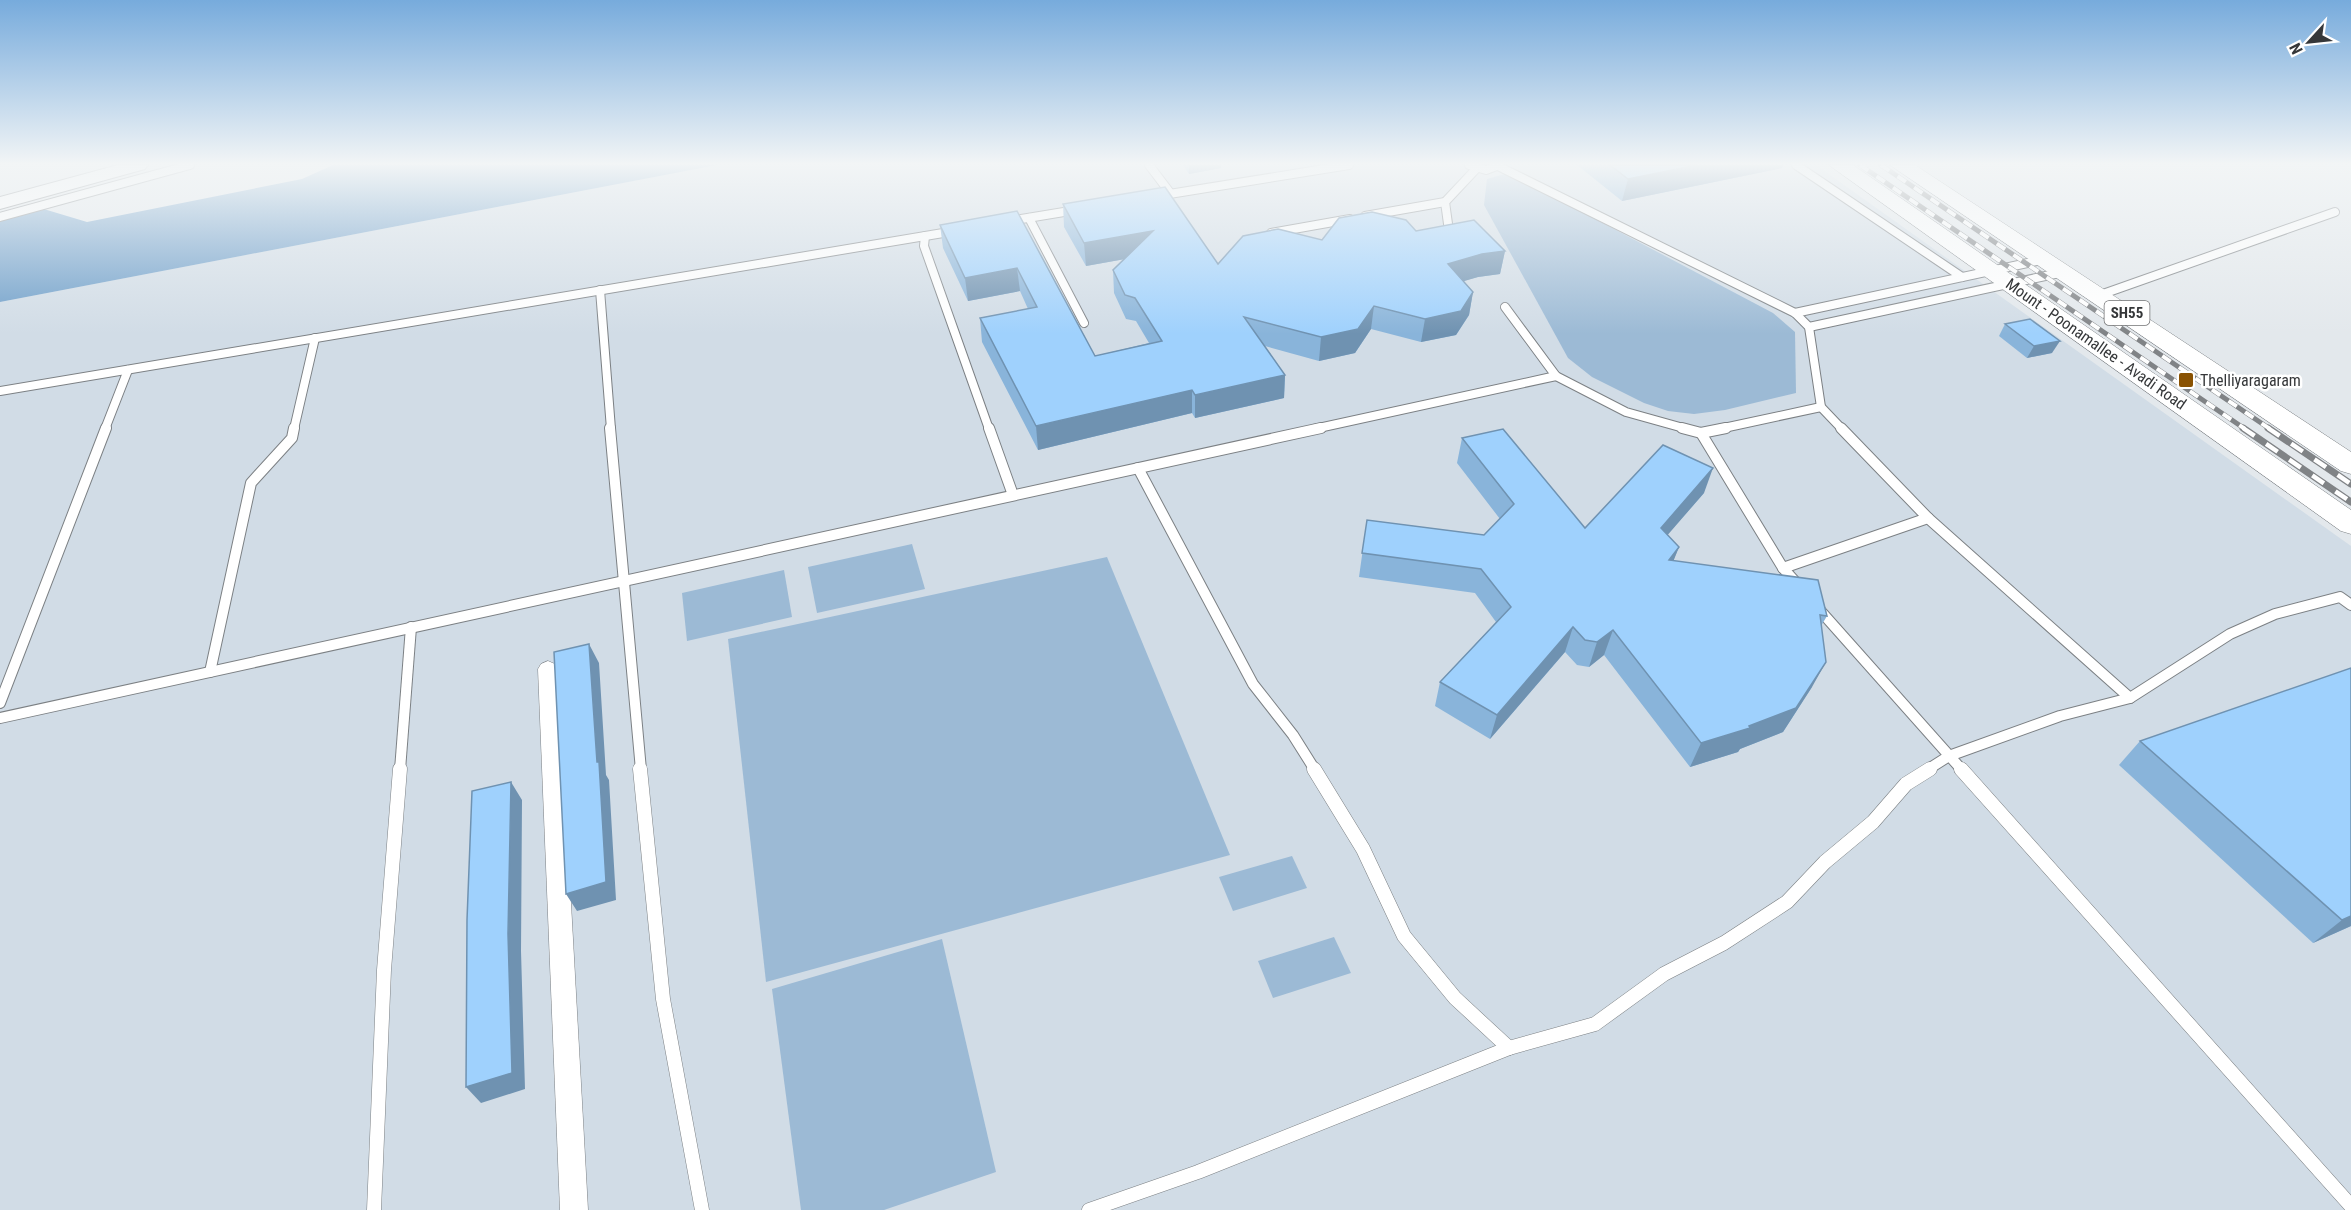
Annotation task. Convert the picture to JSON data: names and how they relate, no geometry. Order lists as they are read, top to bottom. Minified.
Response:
{"streets":{"main road":["SH55","Mount - Poonamallee - Avadi Road"]},"places":{"transit":["Thelliyaragaram"]},"north":"bottom left"}
